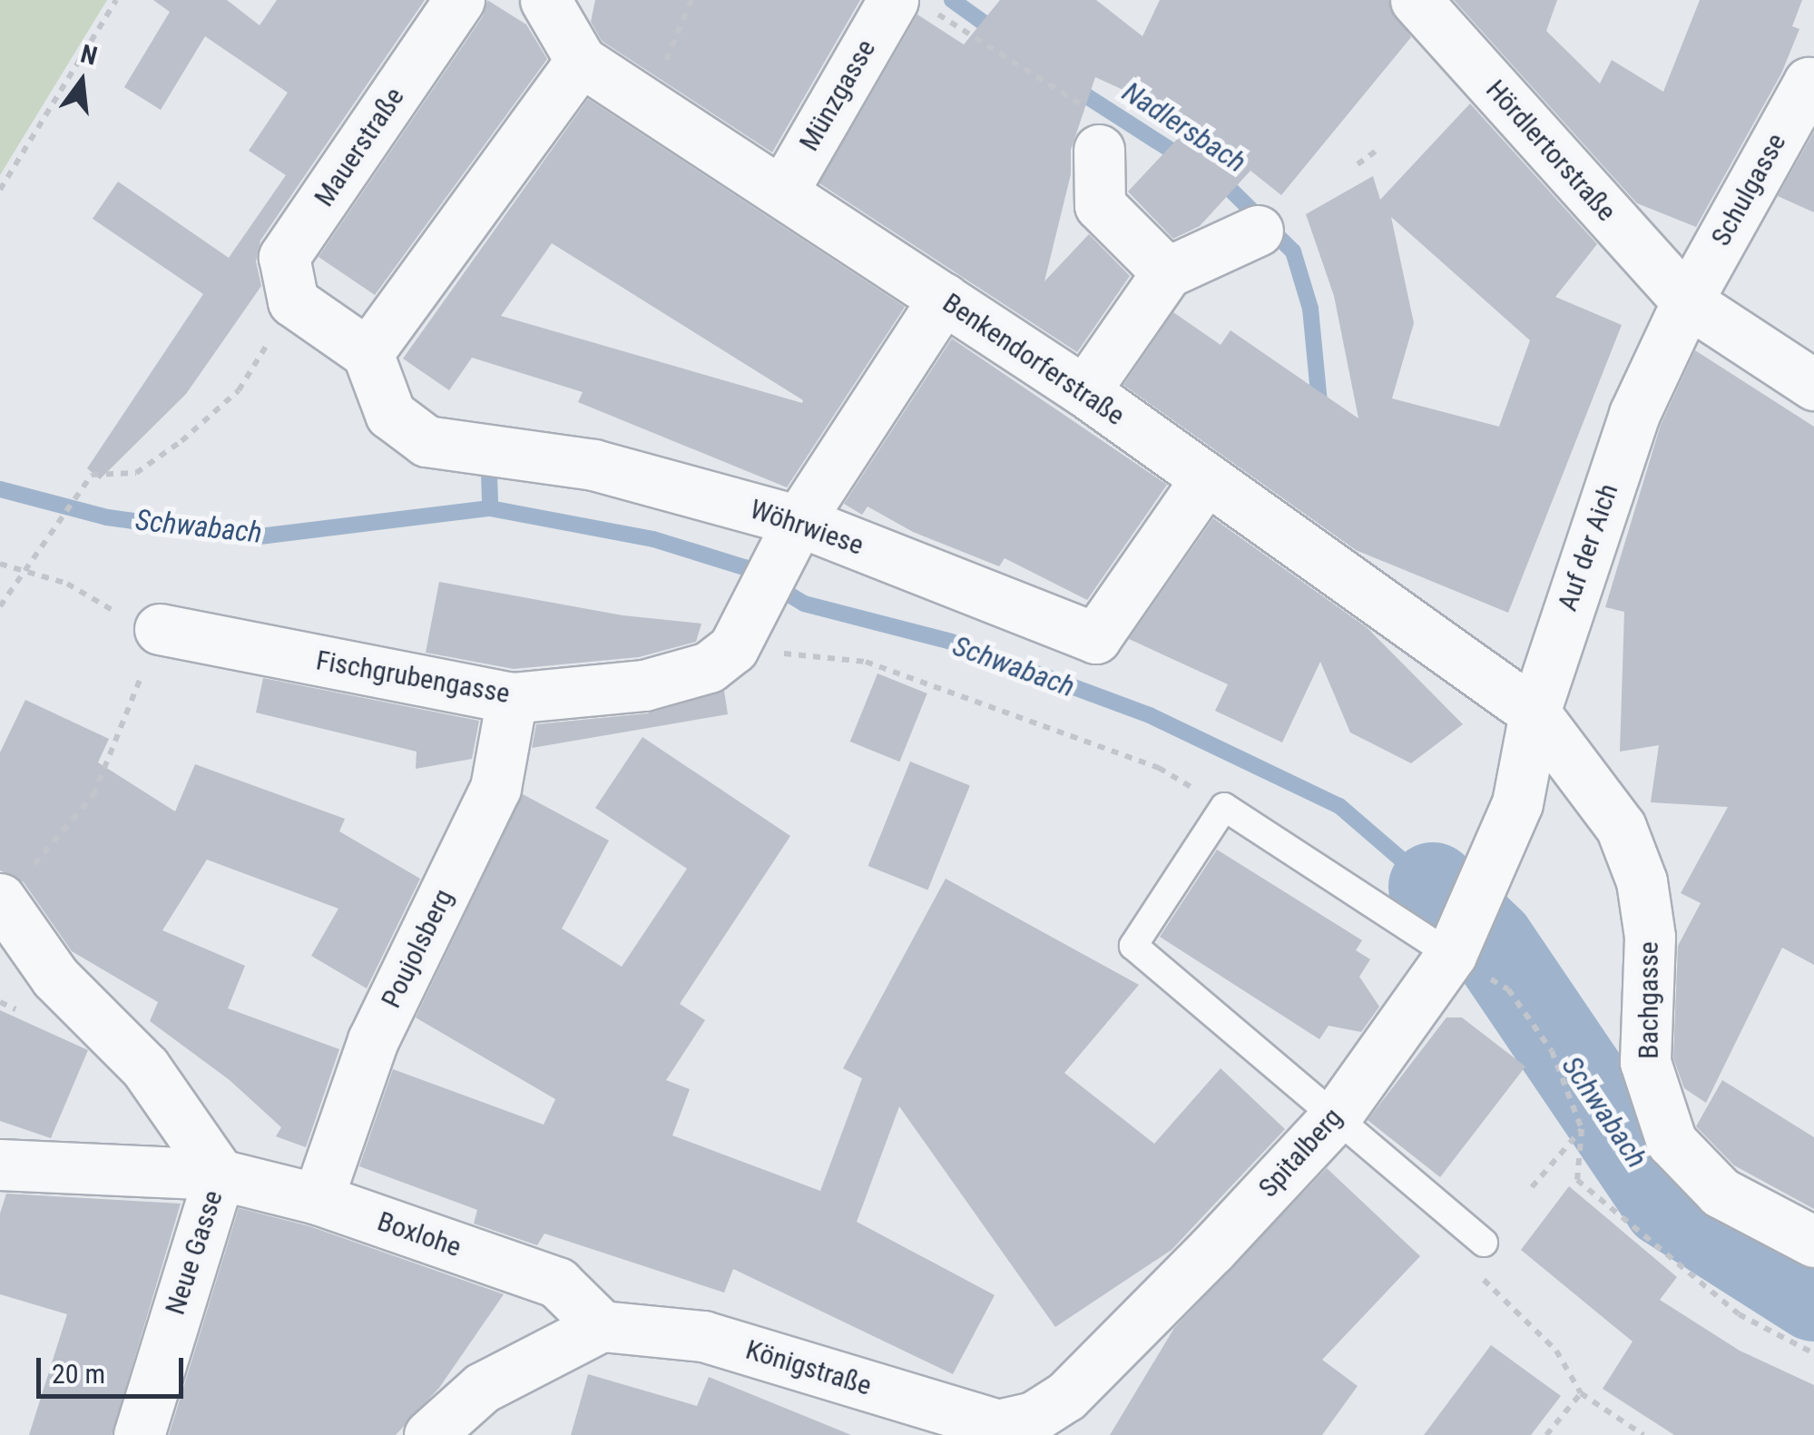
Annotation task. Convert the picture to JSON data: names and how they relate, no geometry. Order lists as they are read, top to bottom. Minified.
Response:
{"streets":{"street":["Münzgasse","Mauerstraße","Hördlertorstraße","Schulgasse","Benkendorferstraße","Wöhrwiese","Auf der Aich","Fischgrubengasse","Poujolsberg","Bachgasse","Spitalberg","Boxlohe","Neue Gasse","Königstraße"]},"crossings":[["Münzgasse","Benkendorferstraße"],["Hördlertorstraße","Schulgasse"],["Hördlertorstraße","Auf der Aich"],["Schulgasse","Auf der Aich"],["Benkendorferstraße","Wöhrwiese"],["Benkendorferstraße","Auf der Aich"],["Benkendorferstraße","Fischgrubengasse"],["Benkendorferstraße","Bachgasse"],["Wöhrwiese","Fischgrubengasse"],["Auf der Aich","Bachgasse"],["Auf der Aich","Spitalberg"],["Fischgrubengasse","Poujolsberg"],["Poujolsberg","Boxlohe"],["Spitalberg","Königstraße"],["Boxlohe","Neue Gasse"],["Boxlohe","Königstraße"]],"water":["Nadlersbach","Schwabach"],"scale_bar":"20 m","north":"top"}
